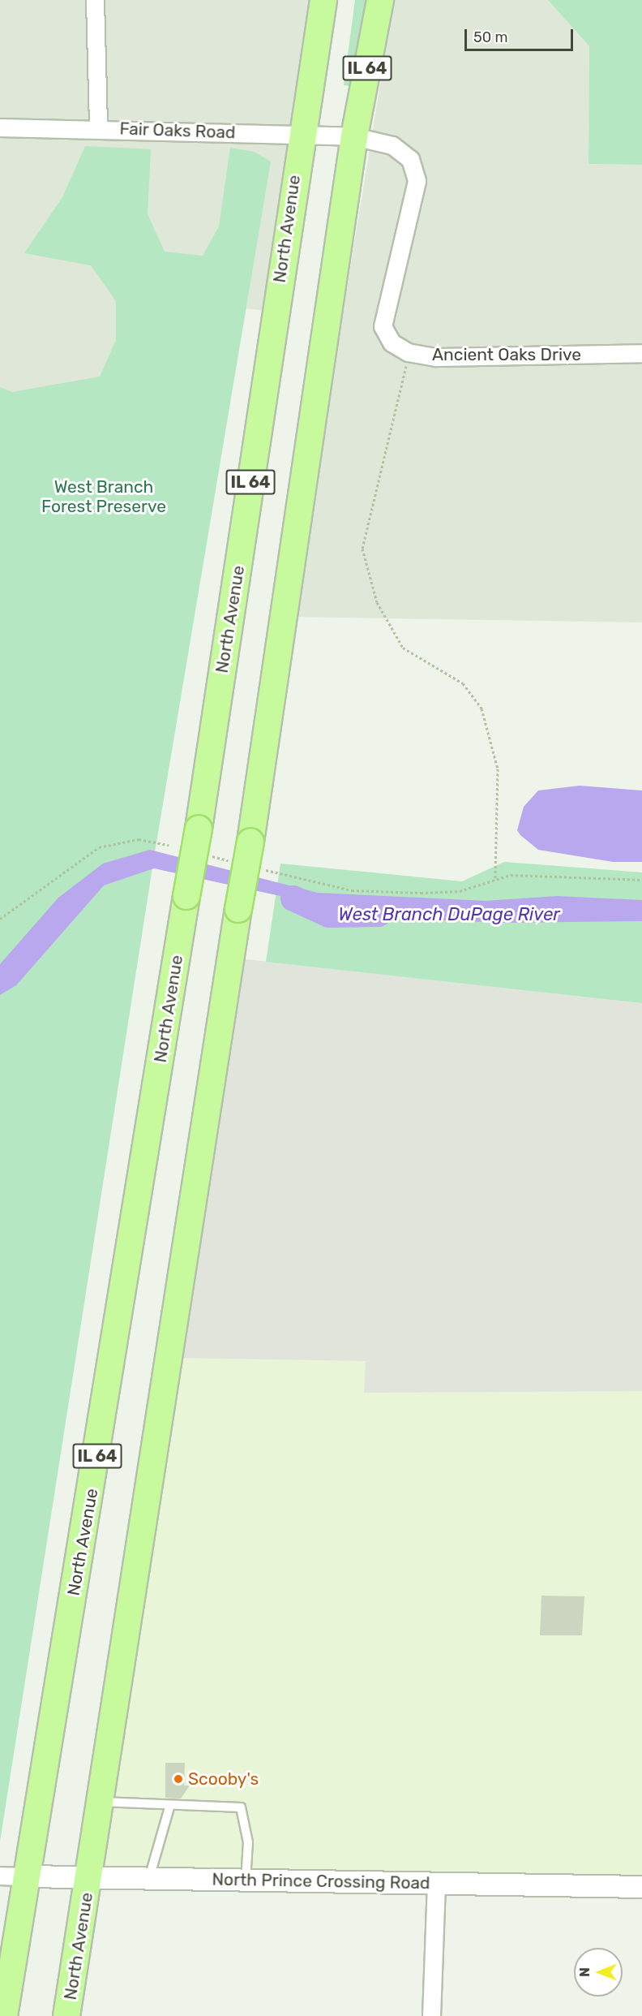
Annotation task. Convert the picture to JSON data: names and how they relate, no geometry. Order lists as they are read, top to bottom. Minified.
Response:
{"streets":{"main road":["IL 64","North Avenue"],"street":["Fair Oaks Road","Ancient Oaks Drive","North Prince Crossing Road"]},"crossings":[["Fair Oaks Road","North Avenue"],["Fair Oaks Road","Ancient Oaks Drive"],["North Avenue","Ancient Oaks Drive"],["North Avenue","North Prince Crossing Road"]],"water":["West Branch DuPage River"],"parks":["West Branch Forest Preserve"],"places":["Scooby's"],"scale_bar":"50 m","north":"left"}
